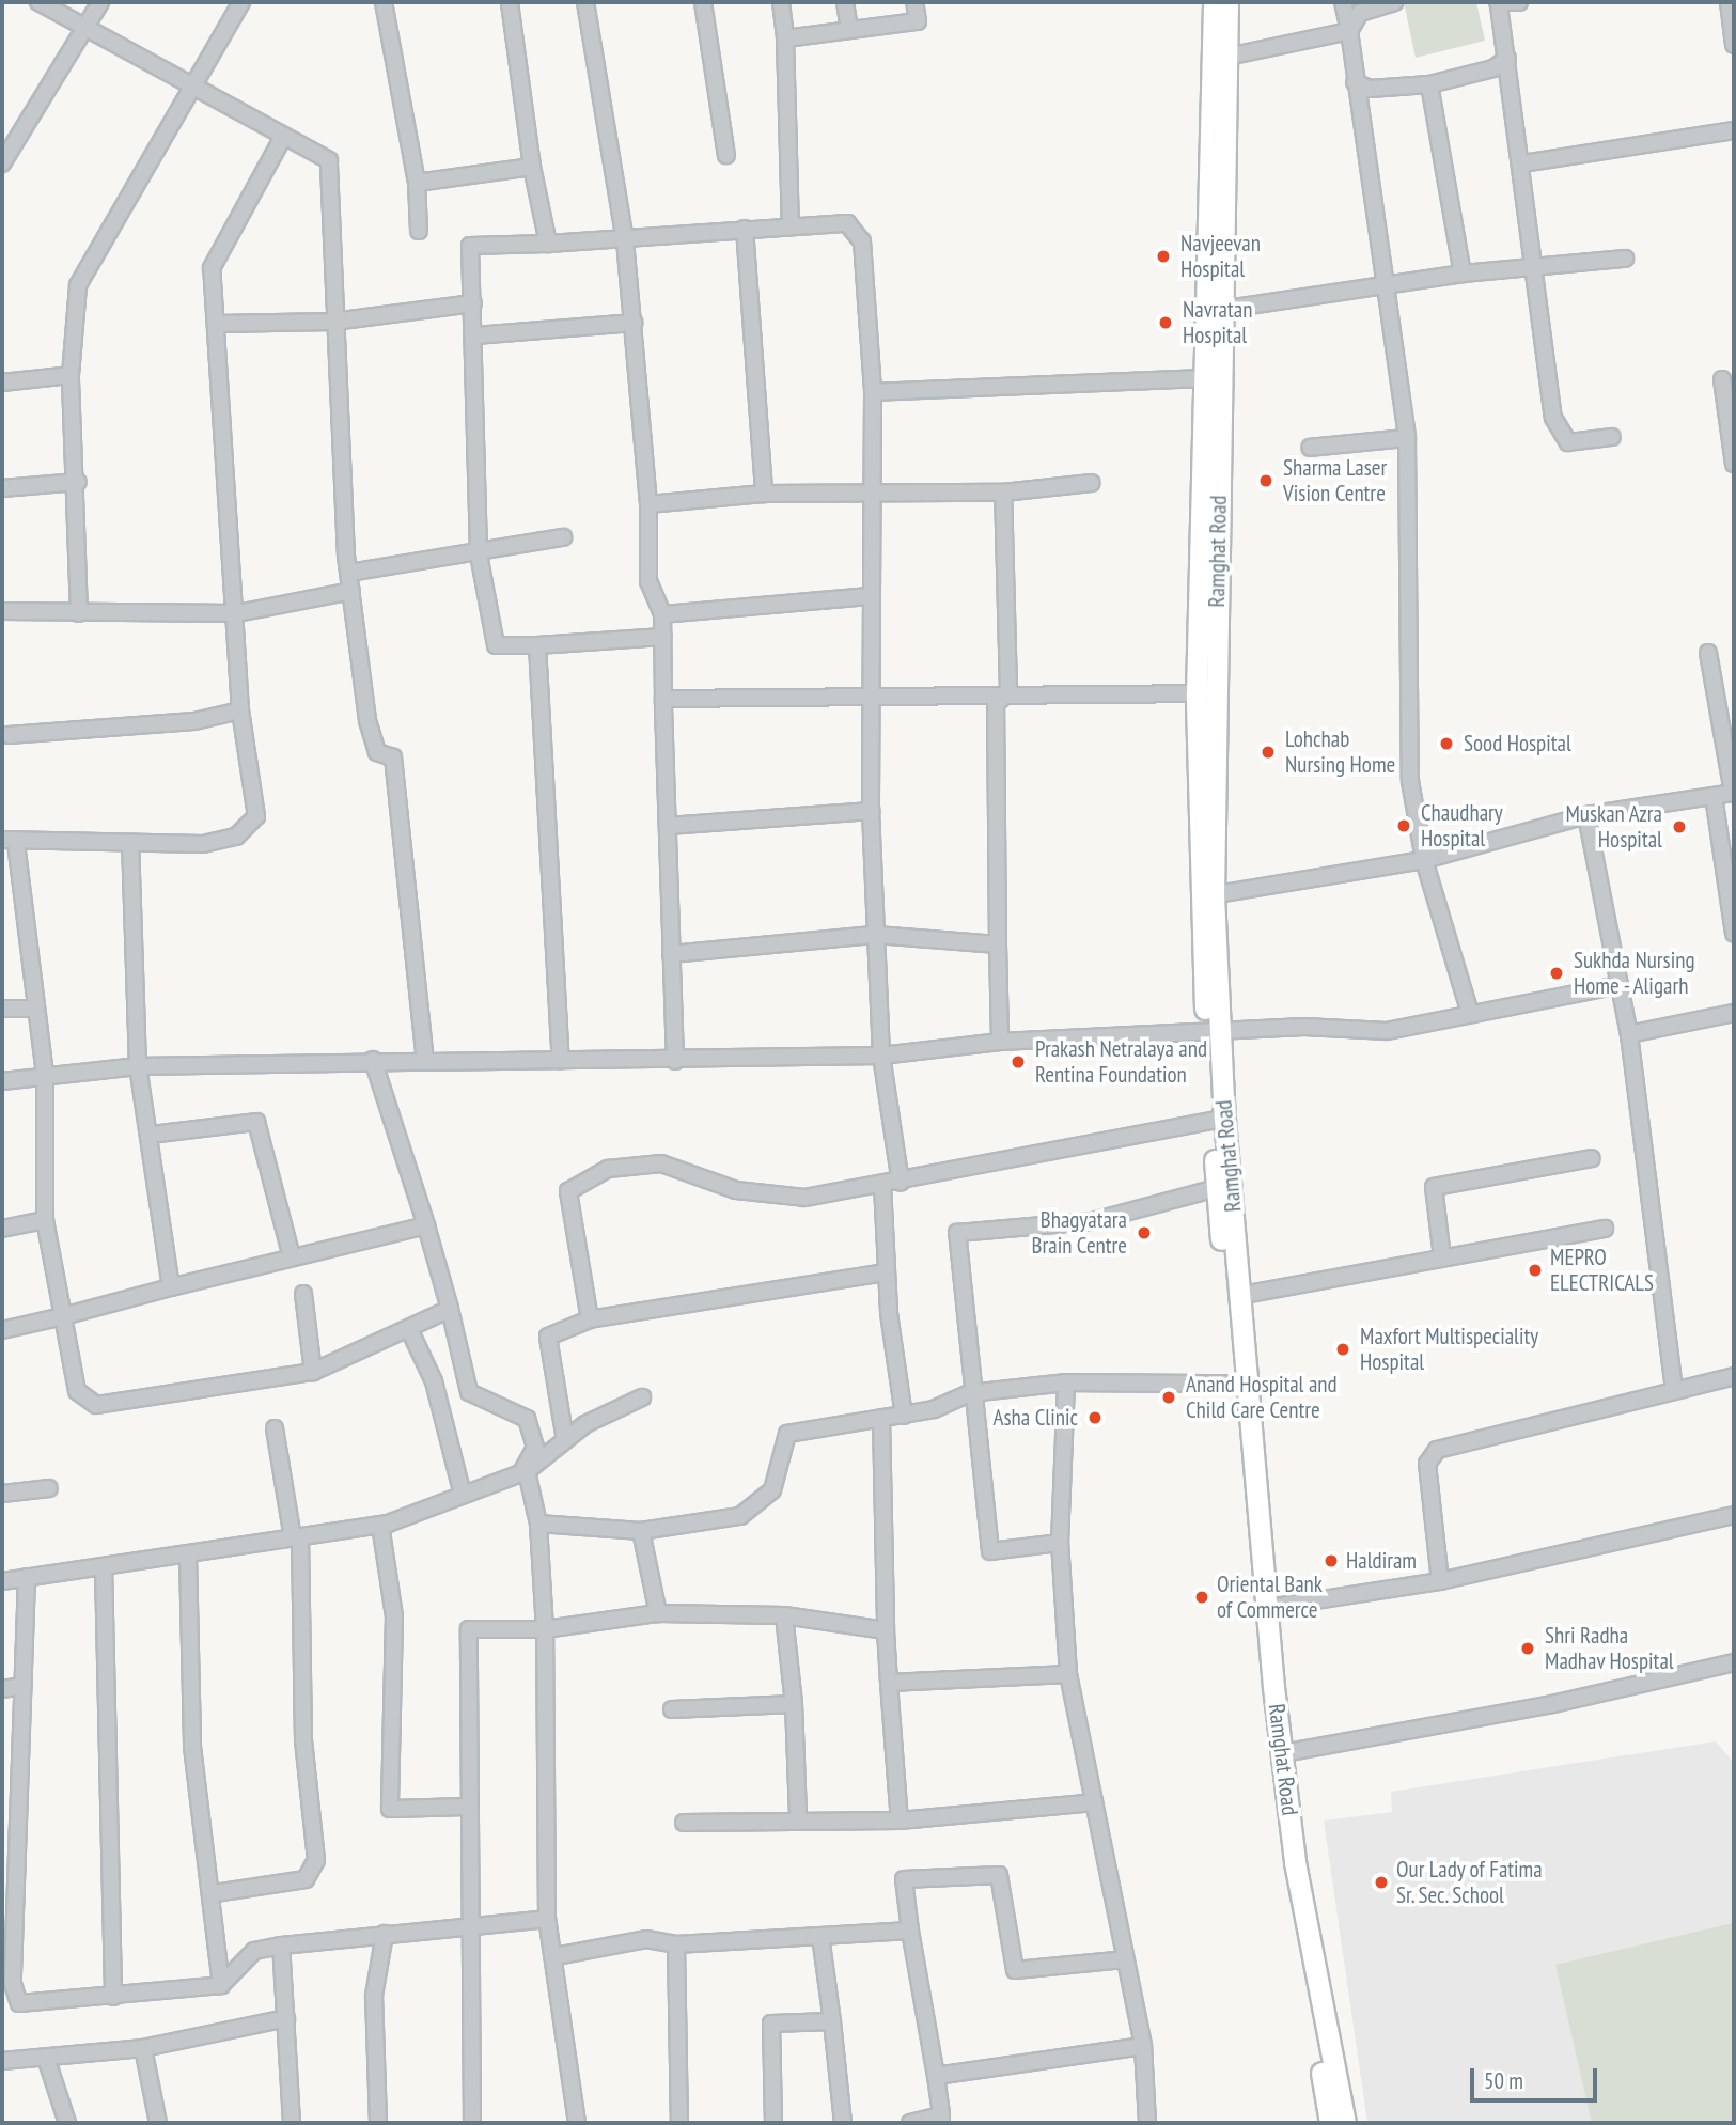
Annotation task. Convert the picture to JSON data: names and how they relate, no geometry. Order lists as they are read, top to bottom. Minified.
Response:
{"streets":{"main road":["Ramghat Road"]},"places":["Navjeevan Hospital","Navratan Hospital","Sharma Laser Vision Centre","Sood Hospital","Lohchab Nursing Home","Chaudhary Hospital","Muskan Azra Hospital","Sukhda Nursing Home - Aligarh","Prakash Netralaya and Rentina Foundation","Bhagyatara Brain Centre","MEPRO ELECTRICALS","Maxfort Multispeciality Hospital","Anand Hospital and Child Care Centre","Asha Clinic","Haldiram","Oriental Bank of Commerce","Shri Radha Madhav Hospital","Our Lady of Fatima Sr. Sec. School"],"scale_bar":"50 m"}
